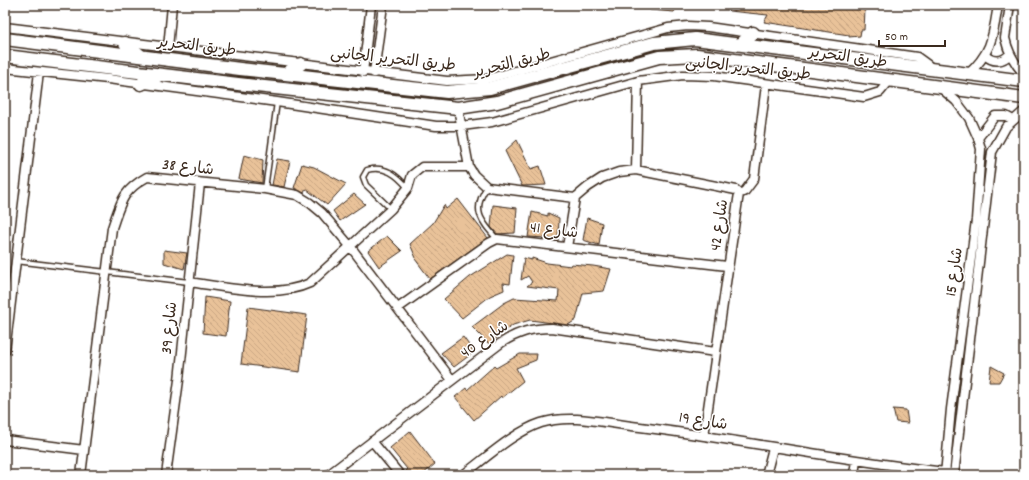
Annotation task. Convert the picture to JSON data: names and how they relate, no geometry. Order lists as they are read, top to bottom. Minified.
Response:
{"streets":{"street":["طريق التحرير","طريق التحرير الجانبى","شارع 38","شارع 42","شارع 41","شارع 15","شارع 39","شارع 40","شارع 19"]},"crossings":[["طريق التحرير","طريق التحرير الجانبى"],["طريق التحرير","شارع 15"],["شارع 38","شارع 39"],["شارع 38","شارع 40"],["شارع 42","شارع 41"],["شارع 42","شارع 40"],["شارع 42","شارع 19"],["شارع 15","شارع 19"]],"scale_bar":"50 m"}
